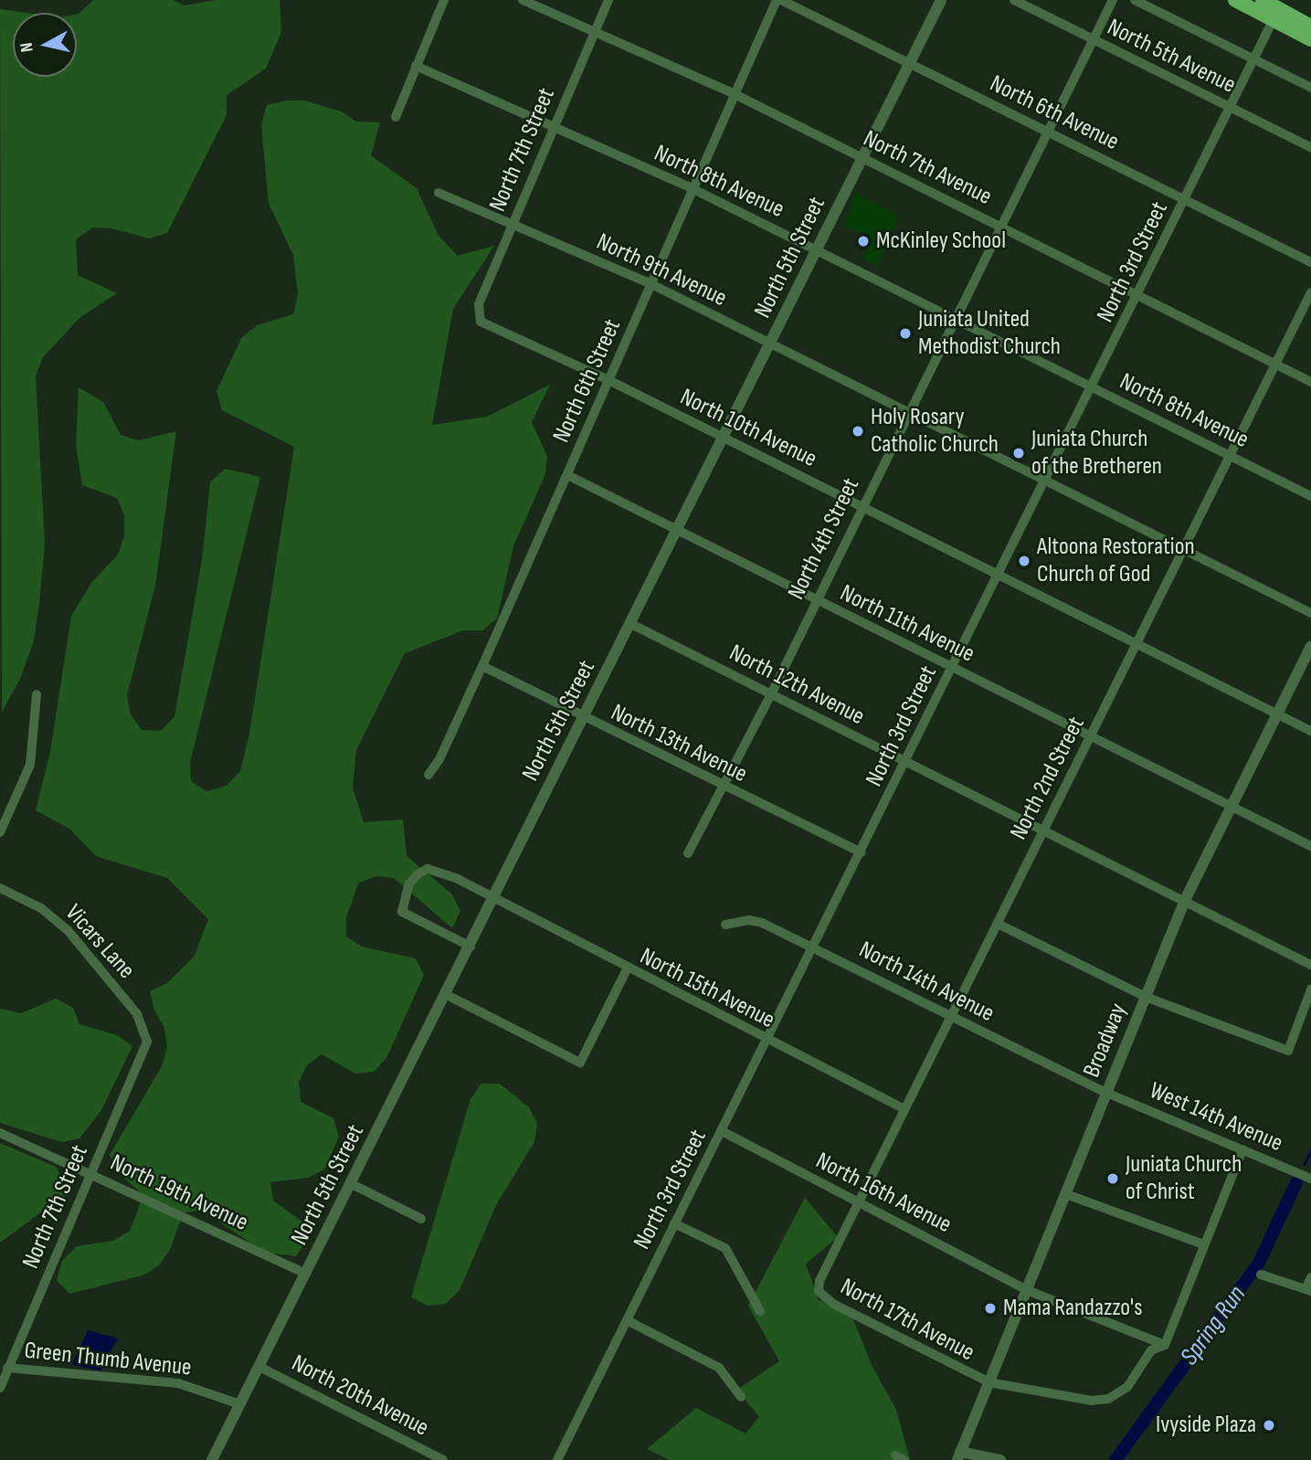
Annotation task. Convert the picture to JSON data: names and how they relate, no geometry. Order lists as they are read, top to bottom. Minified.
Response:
{"streets":{"street":["North 5th Avenue","North 6th Avenue","North 7th Street","North 7th Avenue","North 8th Avenue","North 5th Street","North 3rd Street","North 9th Avenue","North 6th Street","North 10th Avenue","North 4th Street","North 11th Avenue","North 12th Avenue","North 13th Avenue","North 2nd Street","Vicars Lane","North 14th Avenue","North 15th Avenue","Broadway","West 14th Avenue","North 19th Avenue","North 16th Avenue","North 17th Avenue","Green Thumb Avenue","North 20th Avenue"]},"crossings":[["North 5th Avenue","North 3rd Street"],["North 5th Avenue","North 4th Street"],["North 6th Avenue","North 5th Street"],["North 6th Avenue","North 3rd Street"],["North 6th Avenue","North 4th Street"],["North 7th Street","North 7th Avenue"],["North 7th Street","North 8th Avenue"],["North 7th Street","North 9th Avenue"],["North 7th Street","North 10th Avenue"],["North 7th Street","Vicars Lane"],["North 7th Street","North 19th Avenue"],["North 7th Street","Green Thumb Avenue"],["North 7th Avenue","North 5th Street"],["North 7th Avenue","North 3rd Street"],["North 7th Avenue","North 6th Street"],["North 7th Avenue","North 4th Street"],["North 7th Avenue","North 2nd Street"],["North 8th Avenue","North 5th Street"],["North 8th Avenue","North 3rd Street"],["North 8th Avenue","North 6th Street"],["North 8th Avenue","North 4th Street"],["North 8th Avenue","North 2nd Street"],["North 5th Street","North 9th Avenue"],["North 5th Street","North 10th Avenue"],["North 5th Street","North 11th Avenue"],["North 5th Street","North 12th Avenue"],["North 5th Street","North 13th Avenue"],["North 5th Street","North 15th Avenue"],["North 5th Street","North 19th Avenue"],["North 5th Street","Green Thumb Avenue"],["North 5th Street","North 20th Avenue"],["North 3rd Street","North 9th Avenue"],["North 3rd Street","North 10th Avenue"],["North 3rd Street","North 11th Avenue"],["North 3rd Street","North 12th Avenue"],["North 3rd Street","North 13th Avenue"],["North 3rd Street","North 14th Avenue"],["North 3rd Street","North 15th Avenue"],["North 3rd Street","North 16th Avenue"],["North 9th Avenue","North 6th Street"],["North 9th Avenue","North 4th Street"],["North 9th Avenue","North 2nd Street"],["North 6th Street","North 10th Avenue"],["North 6th Street","North 11th Avenue"],["North 6th Street","North 13th Avenue"],["North 10th Avenue","North 4th Street"],["North 10th Avenue","North 2nd Street"],["North 10th Avenue","Broadway"],["North 4th Street","North 11th Avenue"],["North 4th Street","North 12th Avenue"],["North 4th Street","North 13th Avenue"],["North 11th Avenue","North 2nd Street"],["North 11th Avenue","Broadway"],["North 12th Avenue","North 2nd Street"],["North 12th Avenue","Broadway"],["North 2nd Street","North 14th Avenue"],["North 2nd Street","North 15th Avenue"],["North 2nd Street","North 16th Avenue"],["North 2nd Street","North 17th Avenue"],["North 14th Avenue","Broadway"],["North 14th Avenue","West 14th Avenue"],["Broadway","West 14th Avenue"],["Broadway","North 16th Avenue"],["Broadway","North 17th Avenue"]],"water":["Spring Run"],"places":["McKinley School","Juniata United Methodist Church","Holy Rosary Catholic Church","Juniata Church of the Bretheren","Altoona Restoration Church of God","Juniata Church of Christ","Mama Randazzo's","Ivyside Plaza"],"north":"left"}
